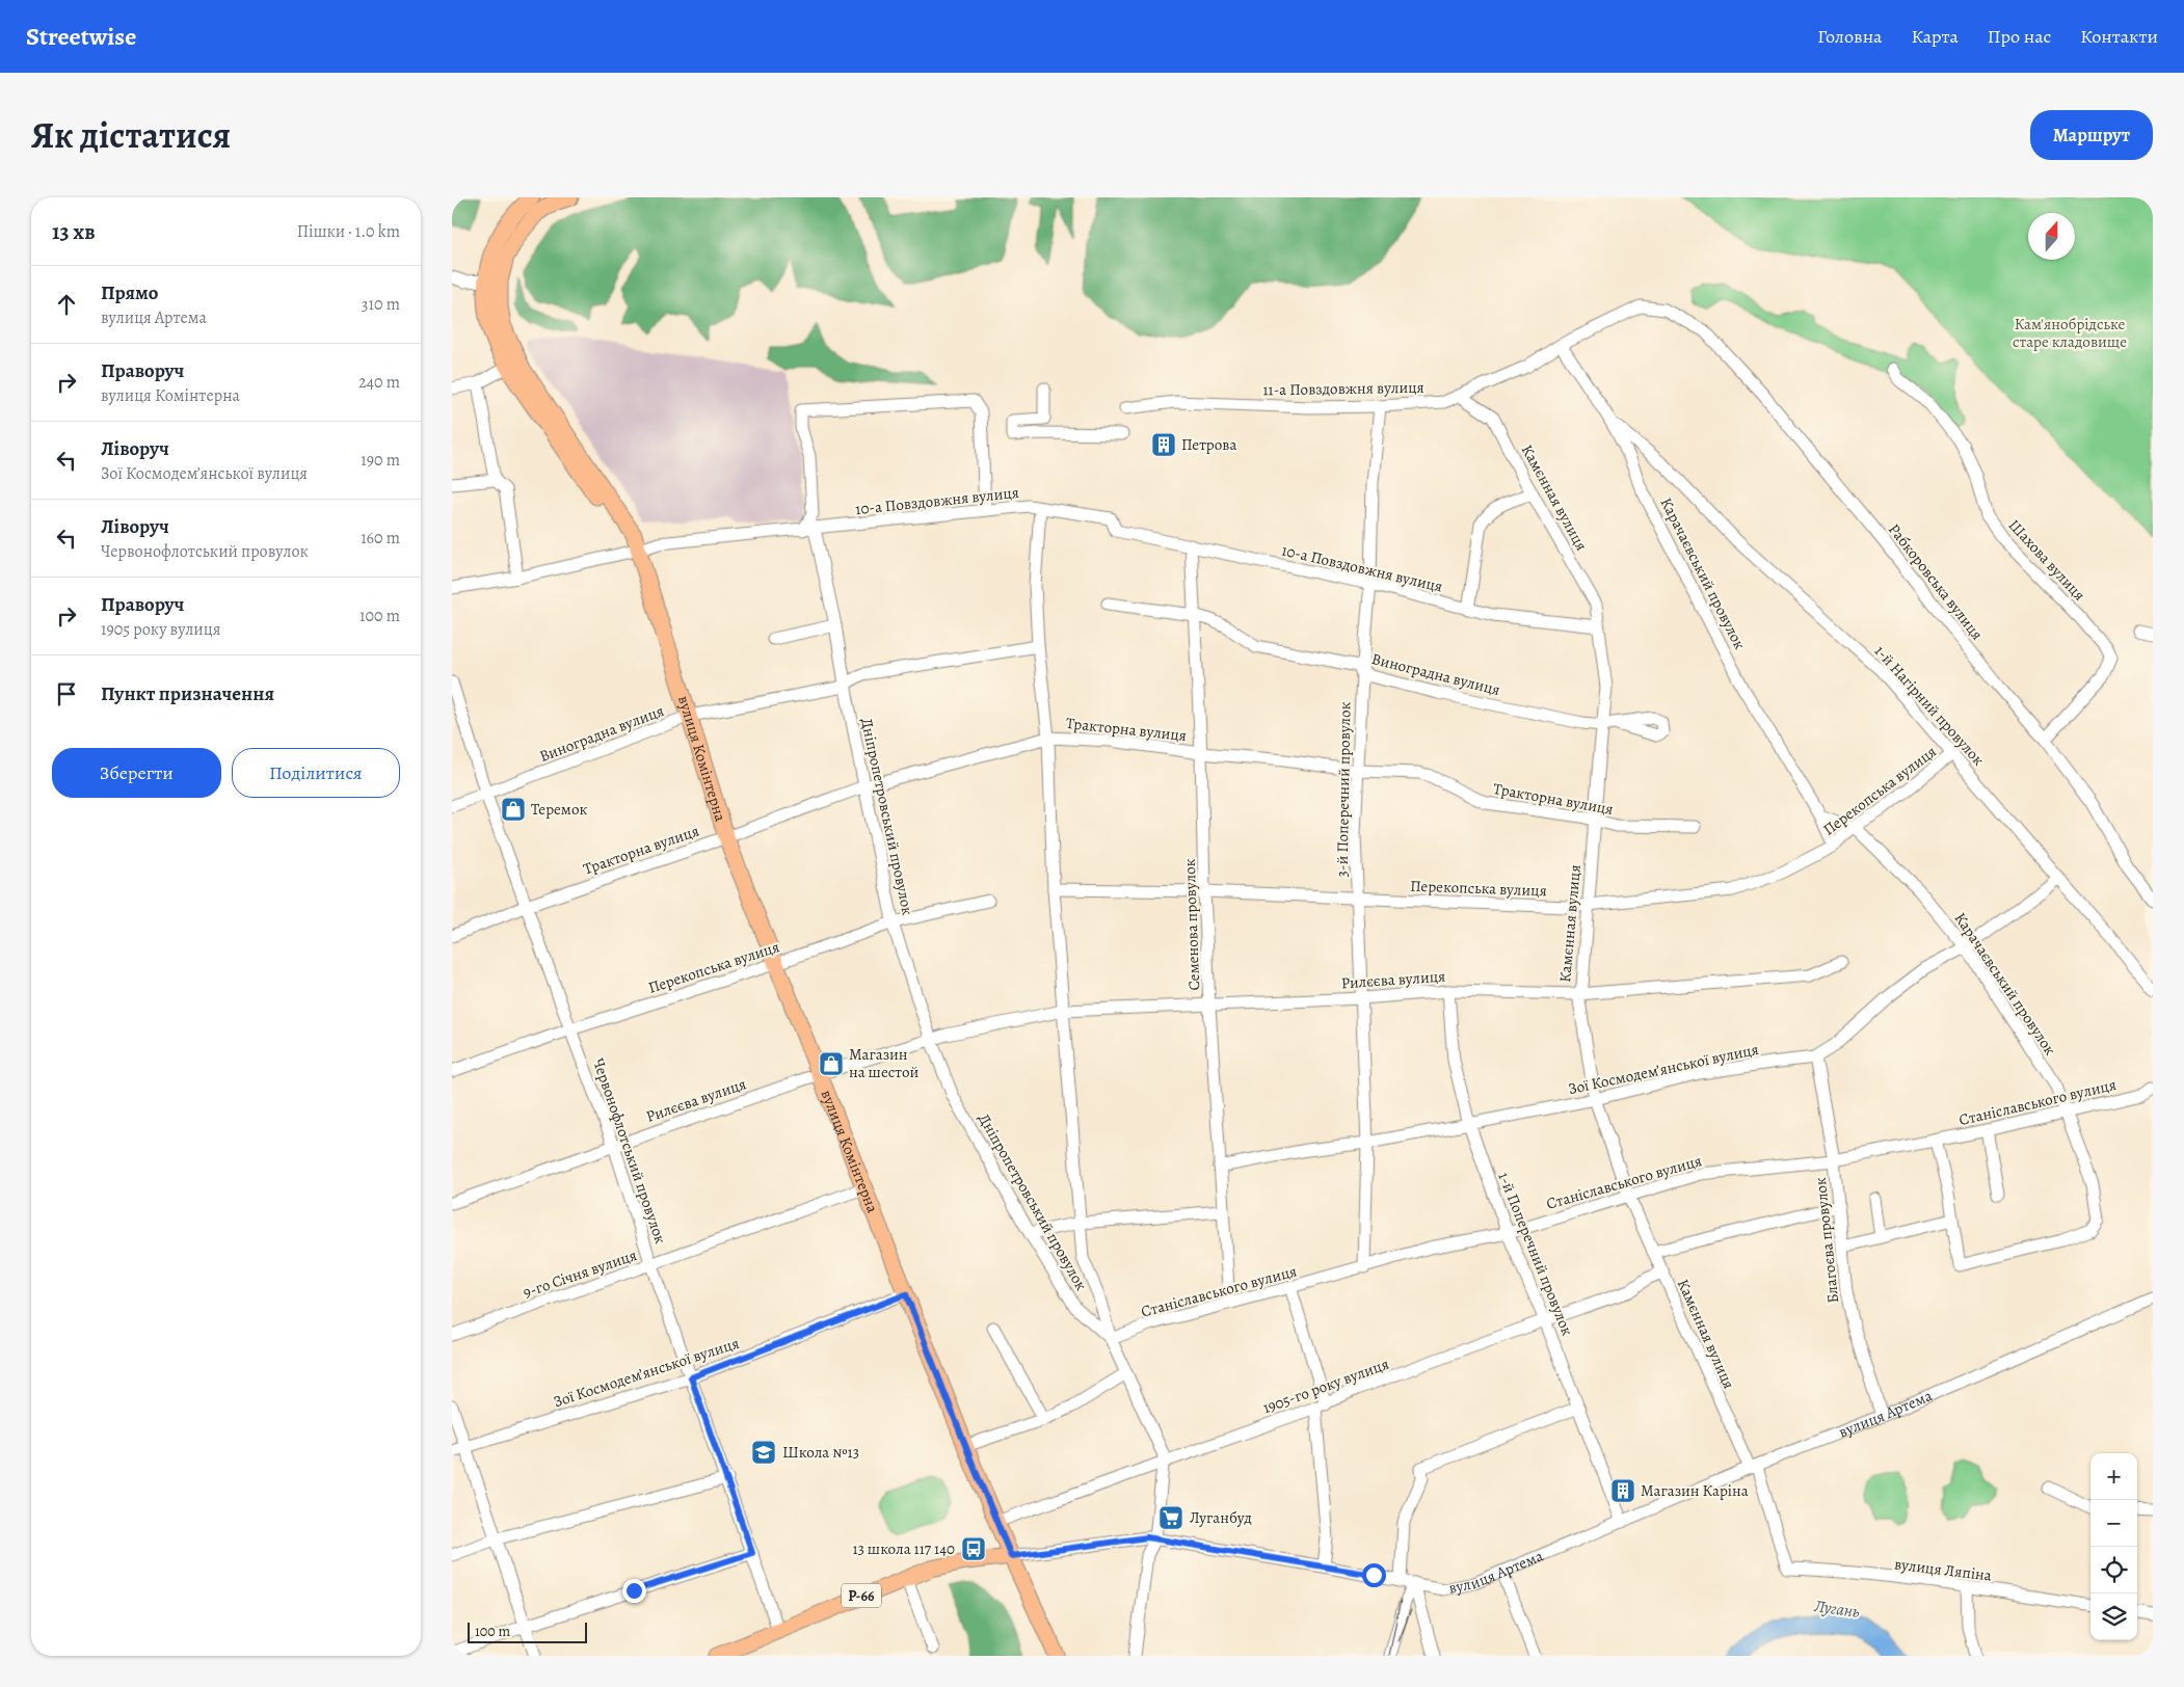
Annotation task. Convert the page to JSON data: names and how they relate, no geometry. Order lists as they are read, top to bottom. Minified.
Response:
{"streets":{"main road":["вулиця Комінтерна","вулиця Артема","Р-66"],"street":["11-а Повздовжня вулиця","Камєнная вулиця","10-а Повздовжня вулиця","Шахова вулиця","Карачаєвський провулок","Рабкоровська вулиця","Виноградна вулиця","1-й Нагірний провулок","Тракторна вулиця","3-й Поперечний провулок","Перекопська вулиця","Дніпропетровський провулок","Семенова провулок","Рилєєва вулиця","Зої Космодем’янської вулиця","Станіславського вулиця","Червонофлотський провулок","Благоєва провулок","1-й Поперечний провулок","9-го Січня вулиця","1905-го року вулиця","вулиця Ляпіна"]},"crossings":[["11-а Повздовжня вулиця","Камєнная вулиця"],["11-а Повздовжня вулиця","Карачаєвський провулок"],["11-а Повздовжня вулиця","Рабкоровська вулиця"],["11-а Повздовжня вулиця","3-й Поперечний провулок"],["Камєнная вулиця","10-а Повздовжня вулиця"],["Камєнная вулиця","Виноградна вулиця"],["Камєнная вулиця","Тракторна вулиця"],["Камєнная вулиця","Перекопська вулиця"],["Камєнная вулиця","Рилєєва вулиця"],["Камєнная вулиця","Зої Космодем’янської вулиця"],["Камєнная вулиця","Станіславського вулиця"],["Камєнная вулиця","1905-го року вулиця"],["Камєнная вулиця","вулиця Артема"],["Камєнная вулиця","вулиця Ляпіна"],["10-а Повздовжня вулиця","вулиця Комінтерна"],["10-а Повздовжня вулиця","3-й Поперечний провулок"],["10-а Повздовжня вулиця","Дніпропетровський провулок"],["10-а Повздовжня вулиця","Семенова провулок"],["Шахова вулиця","Рабкоровська вулиця"],["Карачаєвський провулок","1-й Нагірний провулок"],["Карачаєвський провулок","Перекопська вулиця"],["Карачаєвський провулок","Зої Космодем’янської вулиця"],["Карачаєвський провулок","Станіславського вулиця"],["Виноградна вулиця","вулиця Комінтерна"],["Виноградна вулиця","3-й Поперечний провулок"],["Виноградна вулиця","Дніпропетровський провулок"],["Виноградна вулиця","Семенова провулок"],["Виноградна вулиця","Червонофлотський провулок"],["1-й Нагірний провулок","Перекопська вулиця"],["1-й Нагірний провулок","Зої Космодем’янської вулиця"],["Тракторна вулиця","вулиця Комінтерна"],["Тракторна вулиця","3-й Поперечний провулок"],["Тракторна вулиця","Дніпропетровський провулок"],["Тракторна вулиця","Семенова провулок"],["Тракторна вулиця","Червонофлотський провулок"],["вулиця Комінтерна","Перекопська вулиця"],["вулиця Комінтерна","Рилєєва вулиця"],["вулиця Комінтерна","Зої Космодем’янської вулиця"],["вулиця Комінтерна","9-го Січня вулиця"],["вулиця Комінтерна","1905-го року вулиця"],["вулиця Комінтерна","вулиця Артема"],["3-й Поперечний провулок","Перекопська вулиця"],["3-й Поперечний провулок","Рилєєва вулиця"],["3-й Поперечний провулок","Зої Космодем’янської вулиця"],["3-й Поперечний провулок","Станіславського вулиця"],["Перекопська вулиця","Дніпропетровський провулок"],["Перекопська вулиця","Семенова провулок"],["Перекопська вулиця","Червонофлотський провулок"],["Дніпропетровський провулок","Рилєєва вулиця"],["Дніпропетровський провулок","Станіславського вулиця"],["Семенова провулок","Рилєєва вулиця"],["Семенова провулок","Зої Космодем’янської вулиця"],["Семенова провулок","Станіславського вулиця"],["Рилєєва вулиця","Червонофлотський провулок"],["Рилєєва вулиця","1-й Поперечний провулок"],["Зої Космодем’янської вулиця","Червонофлотський провулок"],["Зої Космодем’янської вулиця","Благоєва провулок"],["Зої Космодем’янської вулиця","1-й Поперечний провулок"],["Станіславського вулиця","Благоєва провулок"],["Станіславського вулиця","1-й Поперечний провулок"],["Червонофлотський провулок","9-го Січня вулиця"],["Червонофлотський провулок","вулиця Артема"],["Благоєва провулок","вулиця Артема"],["1-й Поперечний провулок","1905-го року вулиця"],["1-й Поперечний провулок","вулиця Артема"]],"water":["Лугань"],"parks":["Кам'янобрідське старе кладовище"],"places":{"building":["Петрова","Магазин Каріна"],"shop":["Теремок","Магазин на шестой"],"school or university":["Школа №13"],"supermarket":["Луганбуд"],"bus stop":["13 школа 117 140"]},"scale_bar":"100 m","north":"top","page":{"header":"Streetwise","nav":["Головна","Карта","Про нас","Контакти"],"title":"Як дістатися","buttons":["Маршрут",["Зберегти","Поділитися"]],"heading":["13 хв","Пішки · 1.0 km"],"list":[["Прямо","вулиця Артема","310 m"],["Праворуч","вулиця Комінтерна","240 m"],["Ліворуч","Зої Космодем’янської вулиця","190 m"],["Ліворуч","Червонофлотський провулок","160 m"],["Праворуч","1905 року вулиця","100 m"],"Пункт призначення"],"map_buttons":["+","−"],"scale":"100 m"}}
